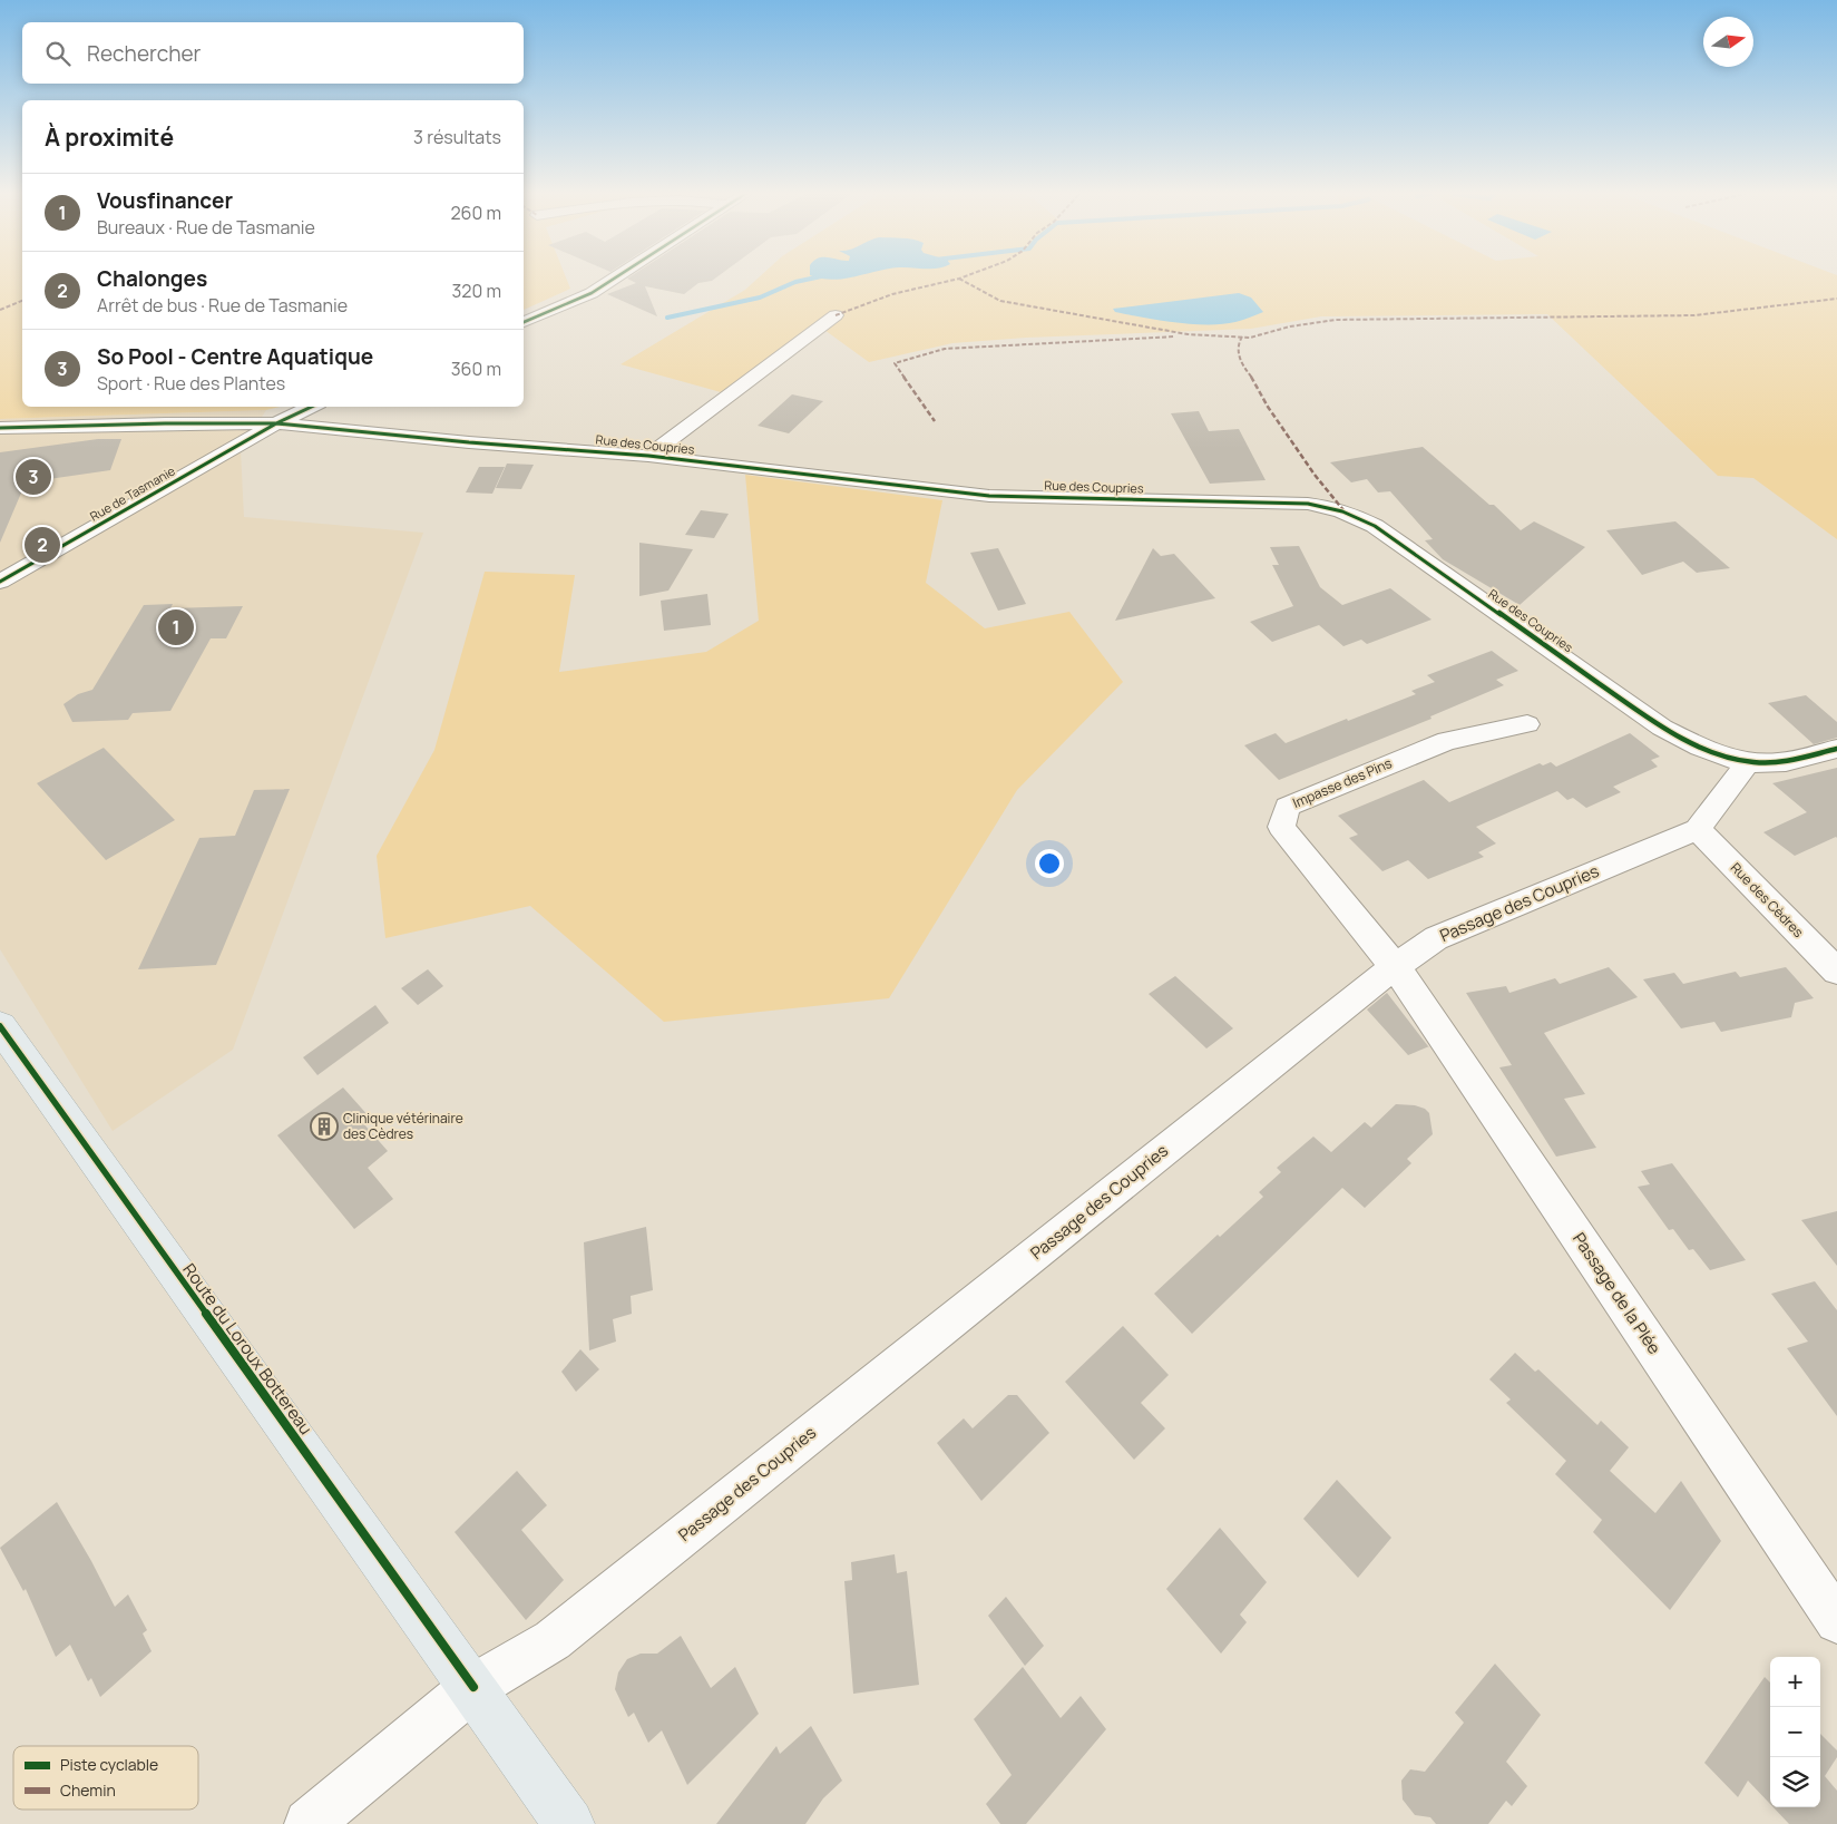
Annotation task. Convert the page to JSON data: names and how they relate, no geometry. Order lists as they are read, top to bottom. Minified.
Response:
{"streets":{"main road":["Route du Loroux Bottereau"],"street":["Rue des Coupries","Rue de Tasmanie","Impasse des Pins","Rue des Cèdres","Passage des Coupries","Passage de la Plée"]},"crossings":[["Rue des Coupries","Rue de Tasmanie"],["Impasse des Pins","Passage des Coupries"],["Impasse des Pins","Passage de la Plée"],["Rue des Cèdres","Passage des Coupries"],["Passage des Coupries","Passage de la Plée"],["Passage des Coupries","Route du Loroux Bottereau"]],"places":{"building":["Clinique vétérinaire des Cèdres"]},"legend":["Piste cyclable","Chemin"],"north":"right","page":{"search":"Rechercher","heading":["À proximité","3 résultats"],"list":[{"mark":"1","name":"Vousfinancer","note":"Bureaux · Rue de Tasmanie","value":"260 m"},{"mark":"2","name":"Chalonges","note":"Arrêt de bus · Rue de Tasmanie","value":"320 m"},{"mark":"3","name":"So Pool - Centre Aquatique","note":"Sport · Rue des Plantes","value":"360 m"}],"pins":["3","2","1"],"map_buttons":["+","−"]}}
